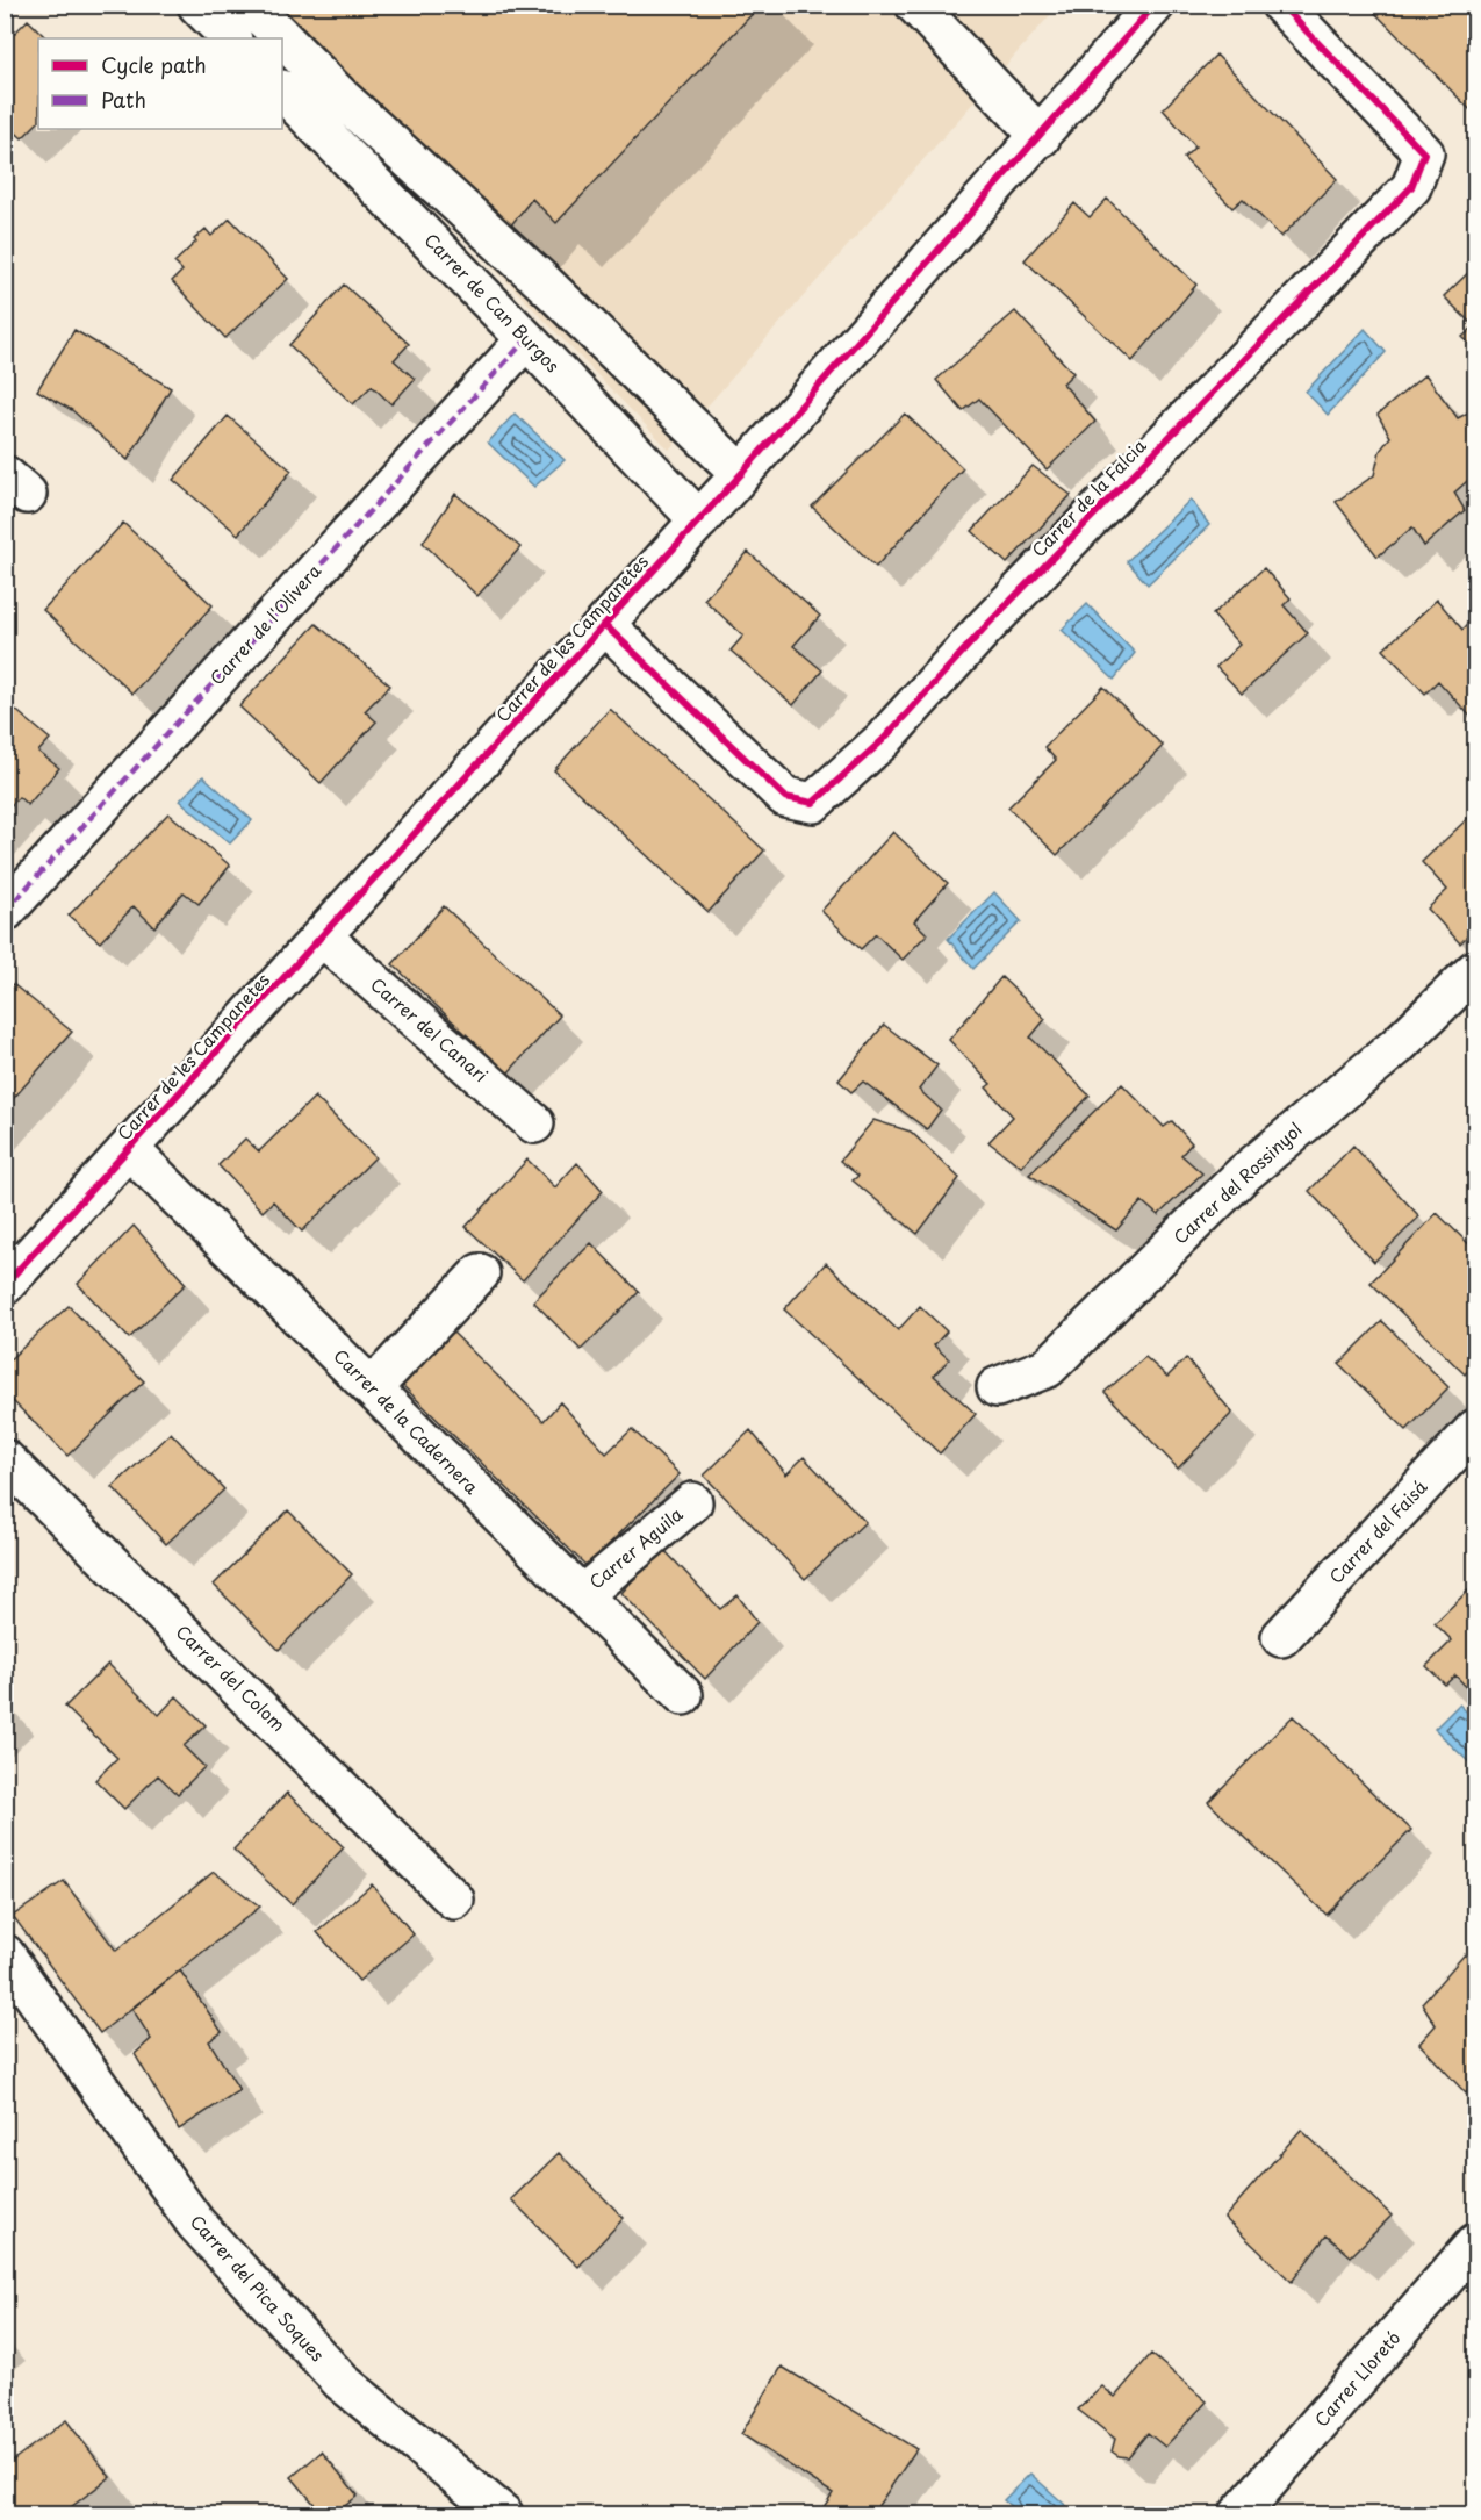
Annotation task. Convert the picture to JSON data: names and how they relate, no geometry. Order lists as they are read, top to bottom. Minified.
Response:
{"streets":{"street":["Carrer de Can Burgos","Carrer de la Falcia","Carrer de l'Olivera","Carrer de les Campanetes","Carrer del Canari","Carrer del Rossinyol","Carrer de la Cadernera","Carrer del Faisá","Carrer Aguila","Carrer del Colom","Carrer del Pica Soques","Carrer Lloretó"]},"crossings":[["Carrer de Can Burgos","Carrer de l'Olivera"],["Carrer de Can Burgos","Carrer de les Campanetes"],["Carrer de la Falcia","Carrer de les Campanetes"],["Carrer de les Campanetes","Carrer del Canari"],["Carrer de les Campanetes","Carrer de la Cadernera"],["Carrer de la Cadernera","Carrer Aguila"]],"legend":["Cycle path","Path"]}
